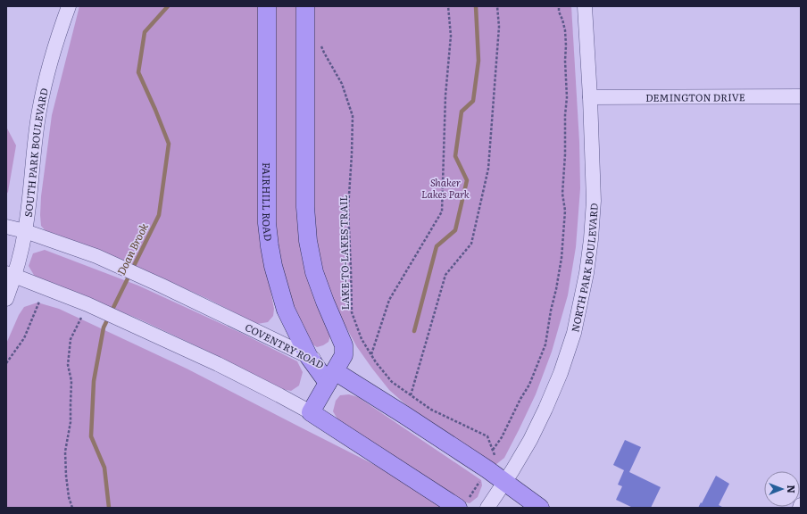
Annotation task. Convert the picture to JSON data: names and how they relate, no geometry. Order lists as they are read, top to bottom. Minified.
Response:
{"streets":{"main road":["FAIRHILL ROAD","COVENTRY ROAD"],"street":["DEMINGTON DRIVE","SOUTH PARK BOULEVARD","NORTH PARK BOULEVARD"],"path":["LAKE-TO-LAKES TRAIL"]},"crossings":[["DEMINGTON DRIVE","NORTH PARK BOULEVARD"],["SOUTH PARK BOULEVARD","COVENTRY ROAD"],["FAIRHILL ROAD","COVENTRY ROAD"],["NORTH PARK BOULEVARD","COVENTRY ROAD"]],"water":["Doan Brook"],"parks":["Shaker Lakes Park"],"north":"right"}
